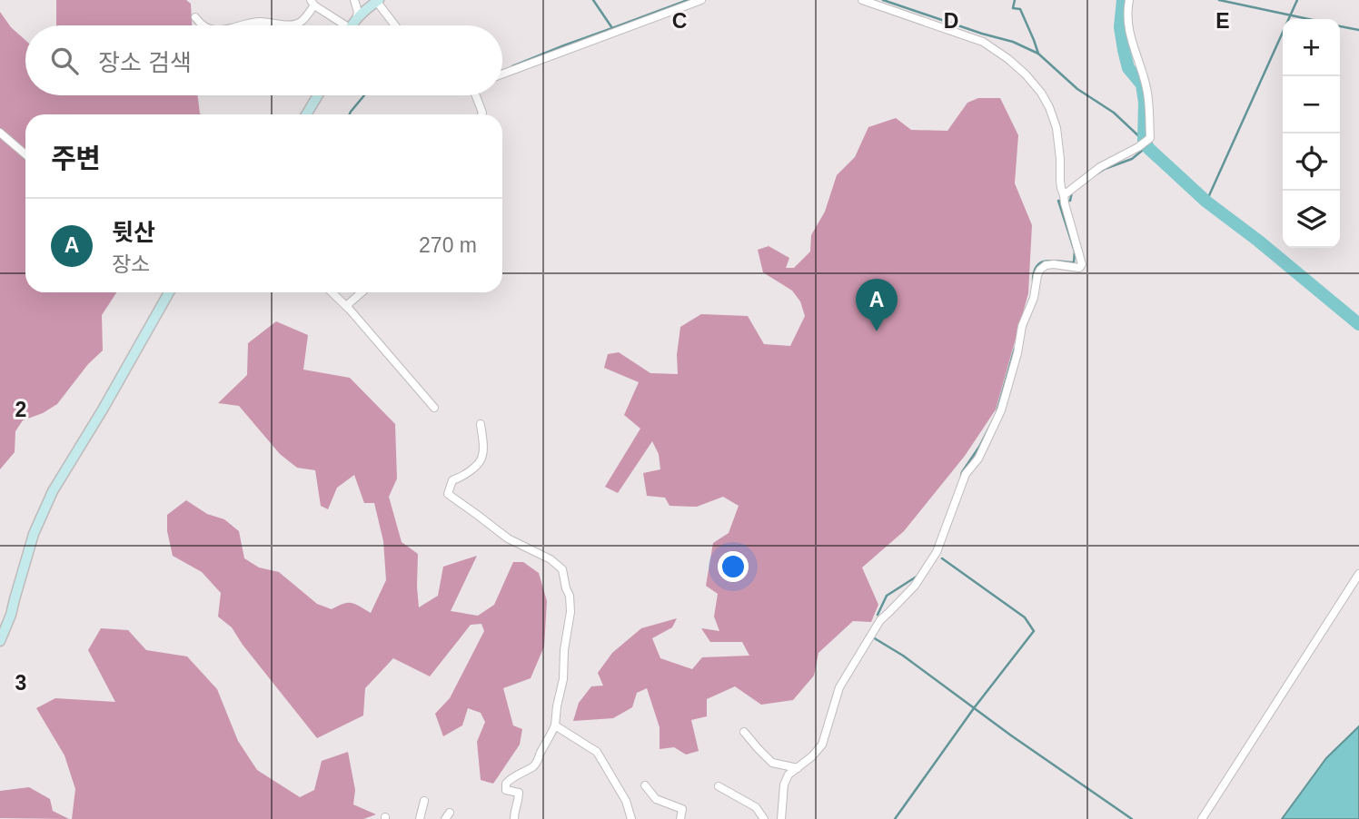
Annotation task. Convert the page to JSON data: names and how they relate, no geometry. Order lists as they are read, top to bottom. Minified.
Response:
{"page":{"map_buttons":["+","−"],"search":"장소 검색","heading":"주변","list":[{"mark":"A","name":"뒷산","note":"장소","value":"270 m"}],"pins":"A"},"grid":{"columns":["C","D","E"],"rows":["2","3"]}}
